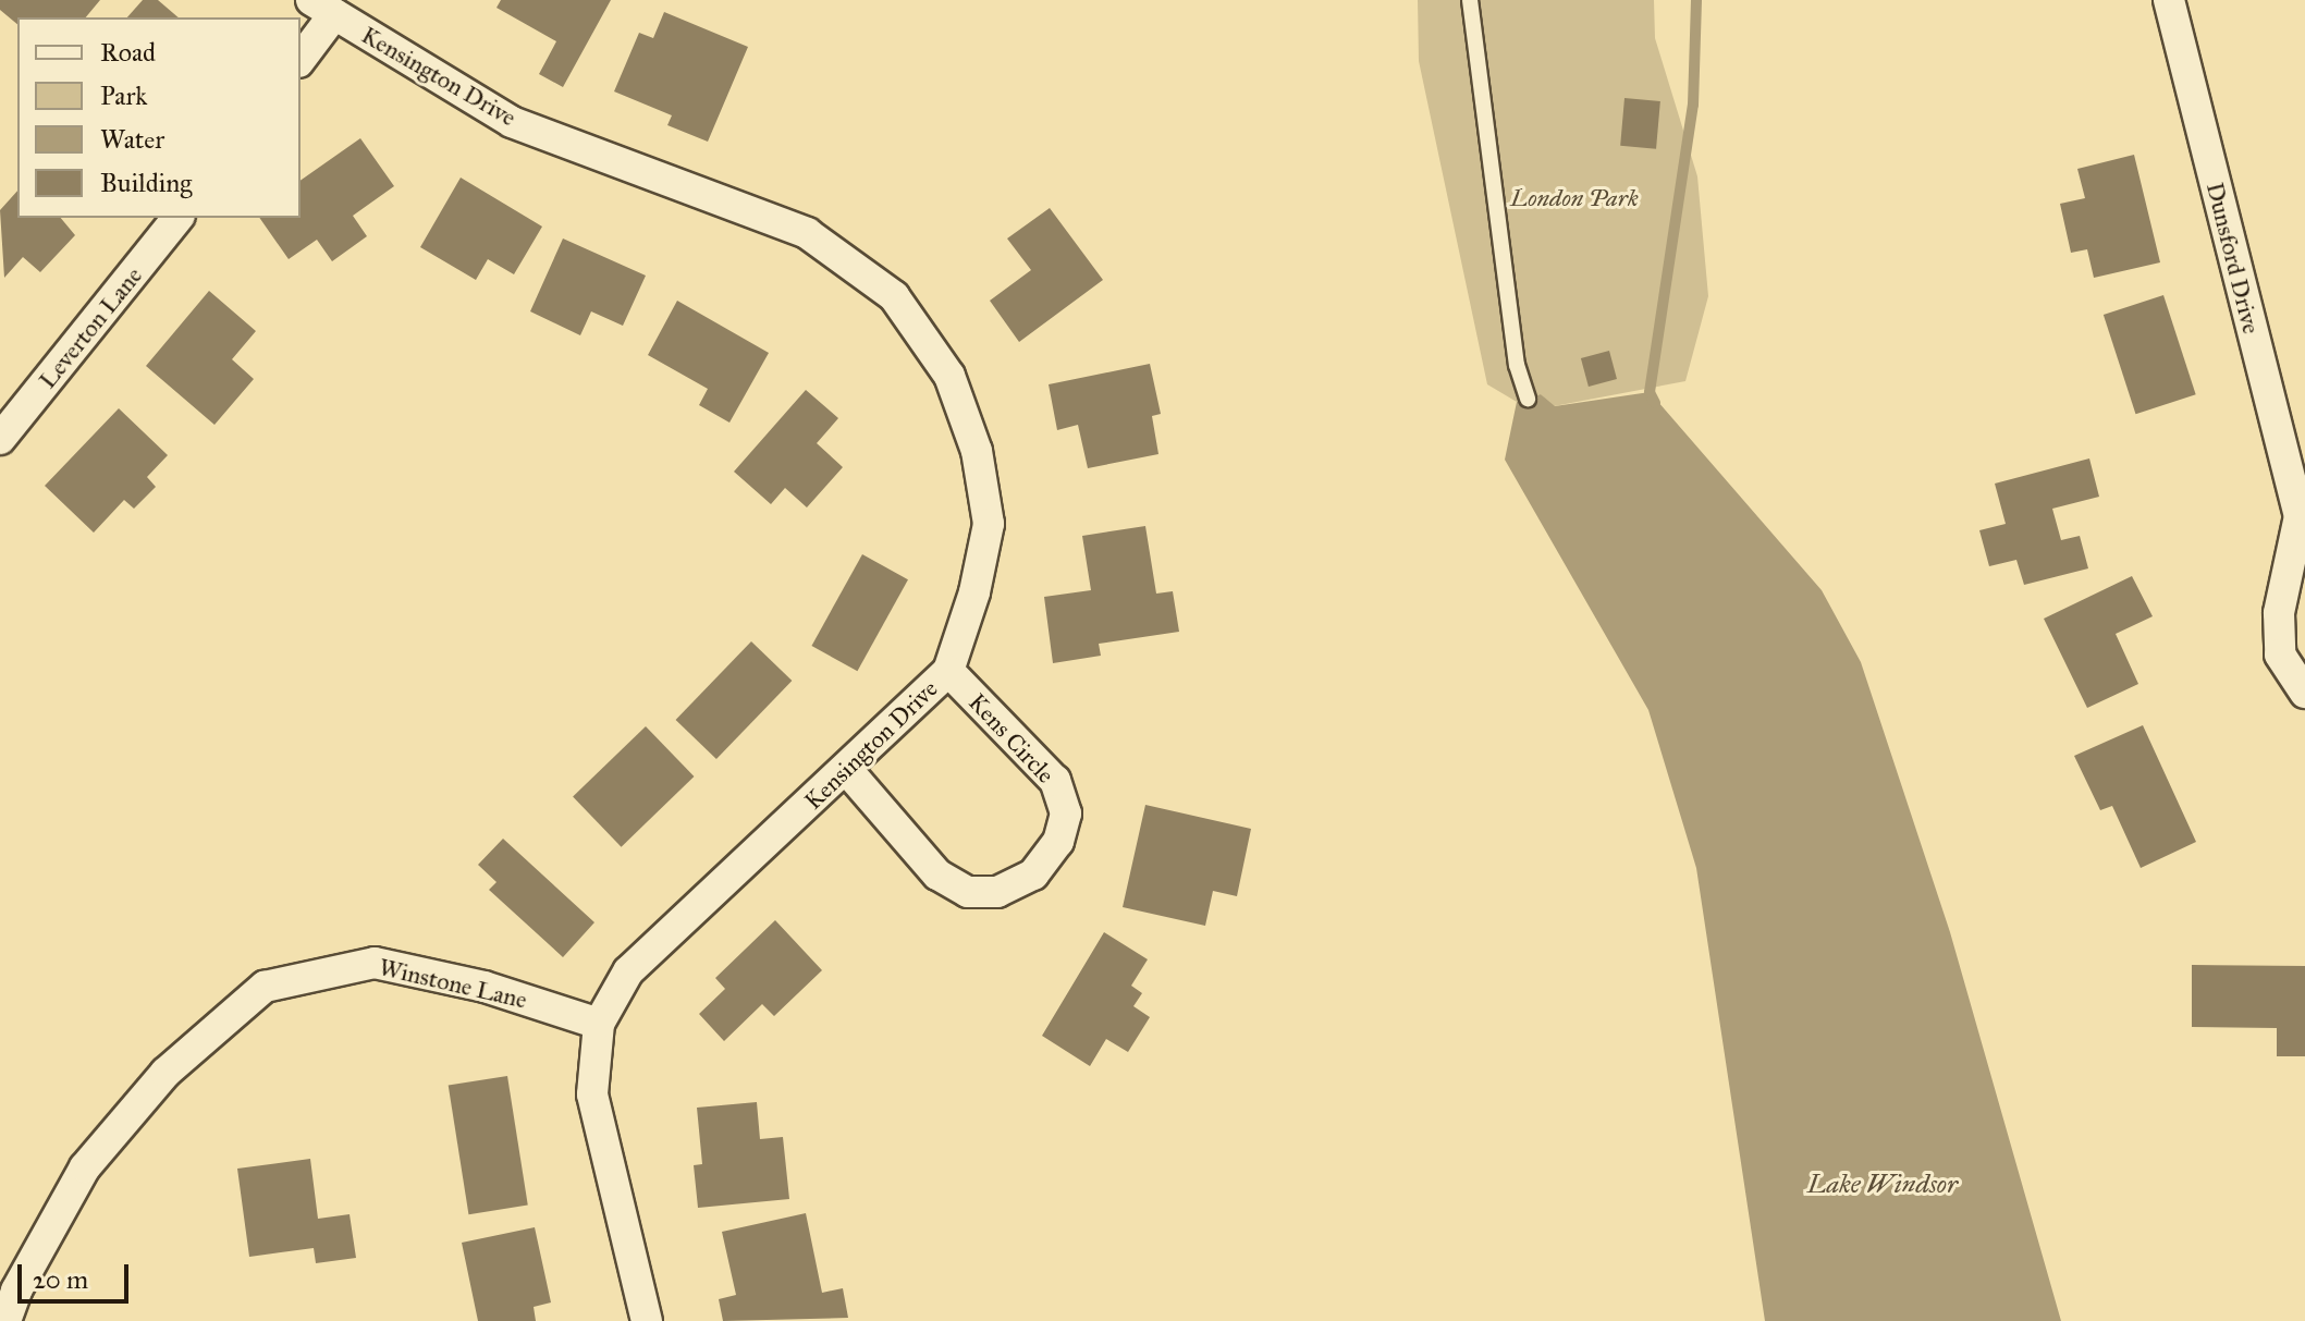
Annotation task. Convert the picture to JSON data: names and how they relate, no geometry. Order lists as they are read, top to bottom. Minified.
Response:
{"streets":{"street":["Kensington Drive","Dunsford Drive","Leverton Lane","Kens Circle","Winstone Lane"]},"crossings":[["Kensington Drive","Kens Circle"],["Kensington Drive","Winstone Lane"]],"water":["Lake Windsor"],"parks":["London Park"],"legend":["Road","Park","Water","Building"],"scale_bar":"20 m"}
